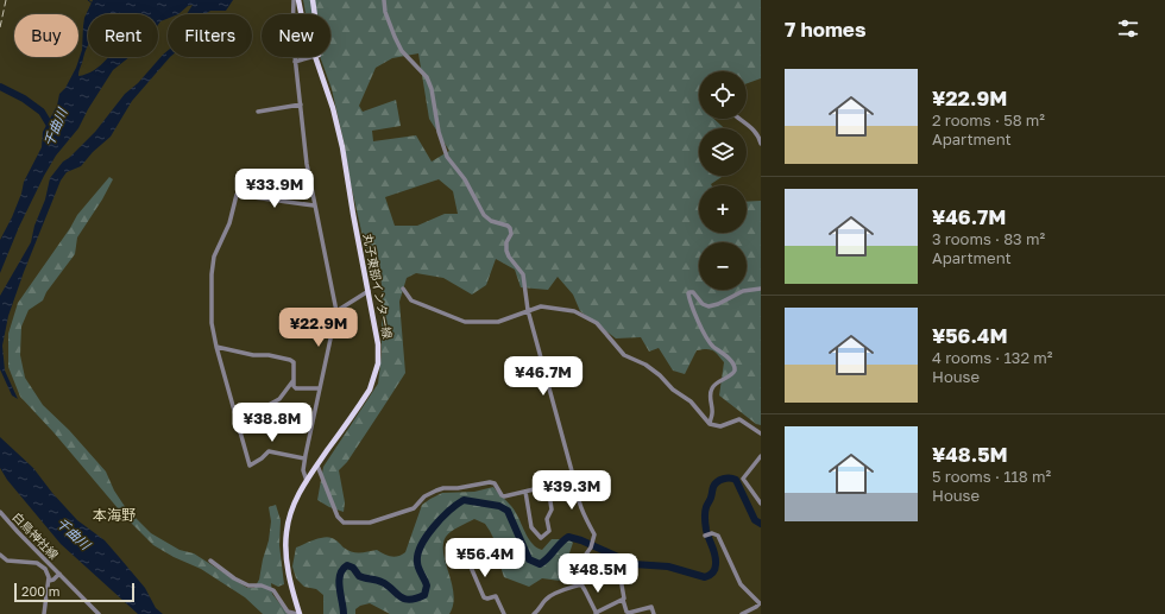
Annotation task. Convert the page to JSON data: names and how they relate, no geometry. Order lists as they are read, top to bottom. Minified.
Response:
{"streets":{"main road":["丸子東部インター線"],"street":["白鳥神社線"]},"districts":["本海野"],"water":["千曲川"],"scale_bar":"200 m","page":{"heading":"7 homes","chip":["Buy","Rent","Filters","New"],"list":[{"name":"¥22.9M","note":"2 rooms · 58 m² · Apartment"},{"name":"¥46.7M","note":"3 rooms · 83 m² · Apartment"},{"name":"¥56.4M","note":"4 rooms · 132 m² · House"},{"name":"¥48.5M","note":"5 rooms · 118 m² · House"}],"map_buttons":["+","−"],"price":["¥33.9M","¥22.9M","¥46.7M","¥38.8M","¥39.3M","¥56.4M","¥48.5M"],"scale":"200 m"}}
